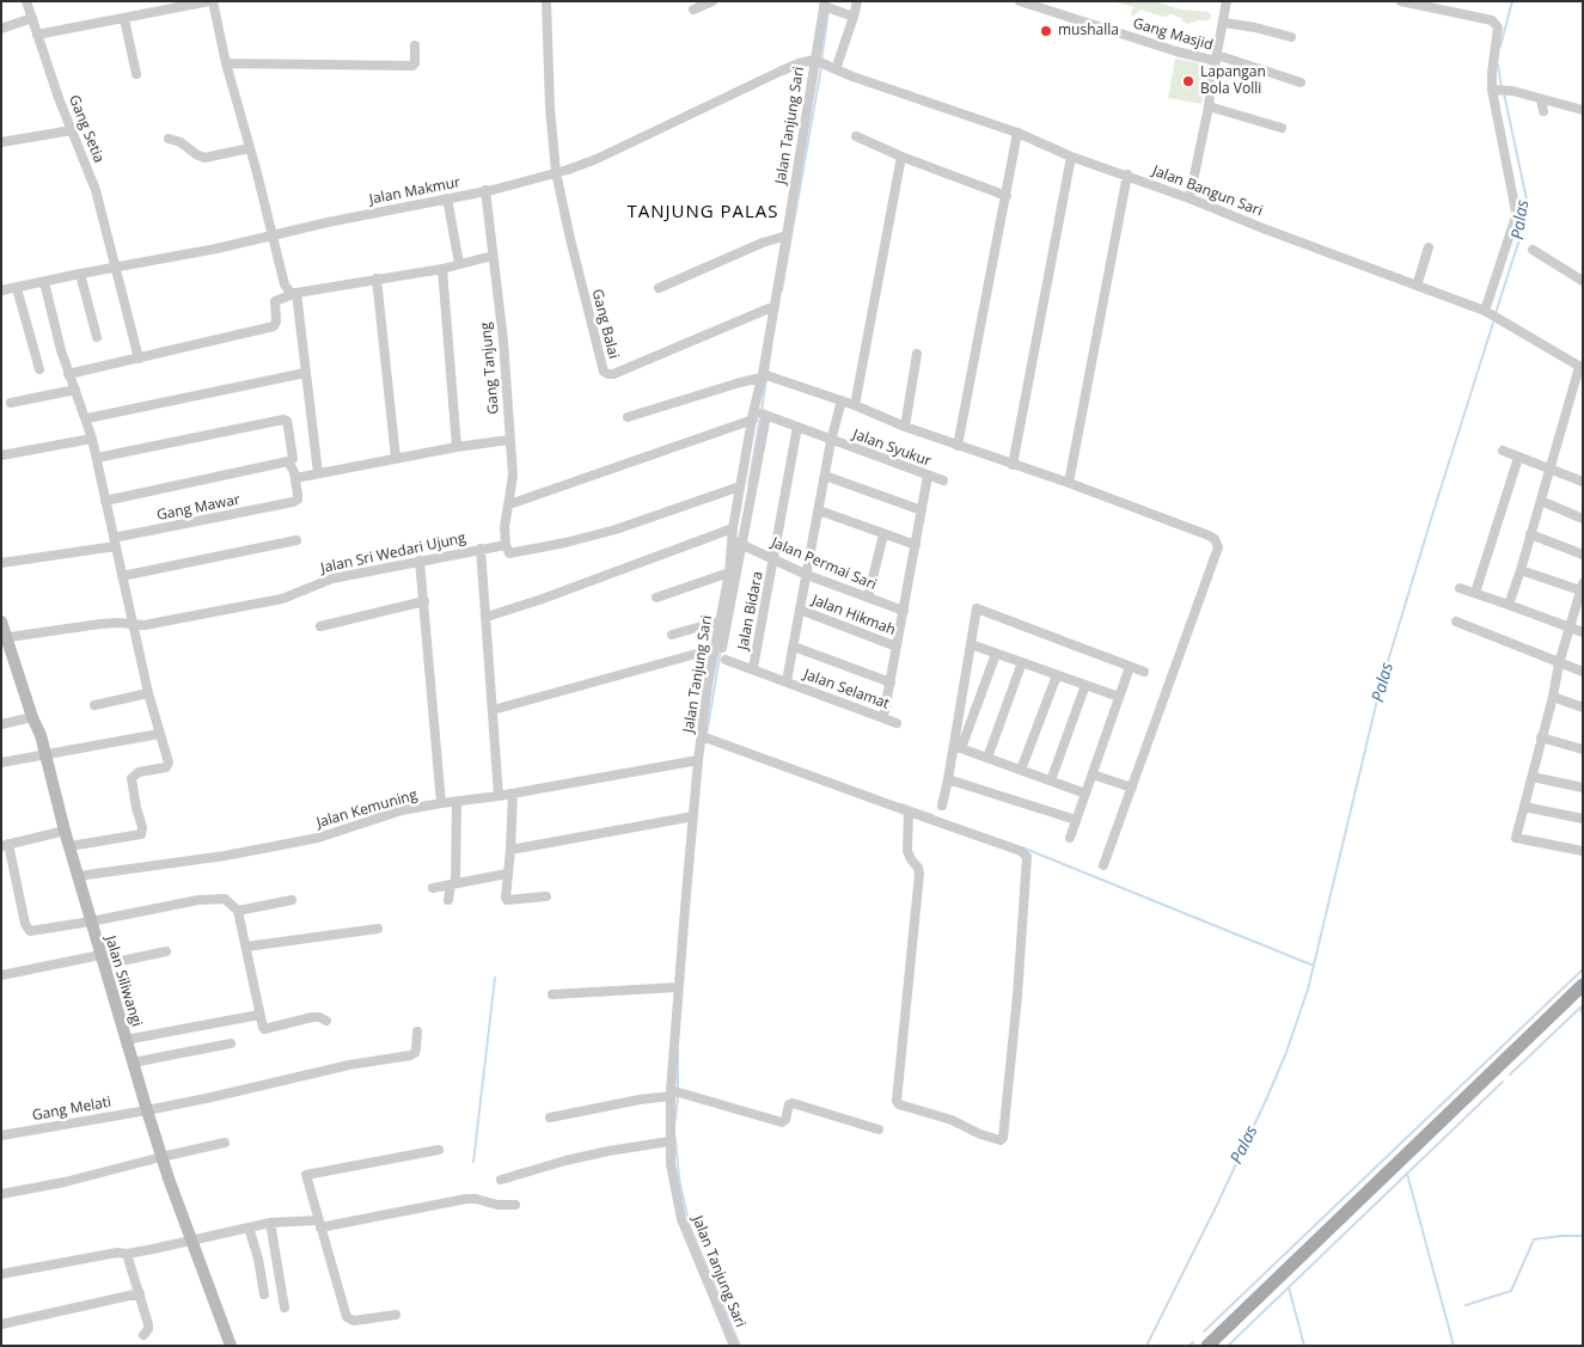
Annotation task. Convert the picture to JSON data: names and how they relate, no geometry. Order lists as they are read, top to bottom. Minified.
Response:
{"streets":{"street":["Gang Masjid","Jalan Tanjung Sari","Gang Setia","Jalan Makmur","Jalan Bangun Sari","Gang Balai","Gang Tanjung","Jalan Syukur","Gang Mawar","Jalan Sri Wedari Ujung","Jalan Permai Sari","Jalan Bidara","Jalan Hikmah","Jalan Selamat","Jalan Kemuning","Jalan Siliwangi","Gang Melati"]},"crossings":[["Jalan Tanjung Sari","Jalan Makmur"],["Jalan Tanjung Sari","Jalan Bangun Sari"],["Jalan Tanjung Sari","Gang Balai"],["Jalan Tanjung Sari","Jalan Syukur"],["Jalan Tanjung Sari","Jalan Permai Sari"],["Jalan Tanjung Sari","Jalan Kemuning"],["Gang Setia","Jalan Makmur"],["Jalan Makmur","Jalan Bangun Sari"],["Jalan Makmur","Gang Balai"],["Jalan Makmur","Gang Tanjung"],["Gang Tanjung","Jalan Sri Wedari Ujung"],["Jalan Syukur","Jalan Bidara"],["Jalan Sri Wedari Ujung","Jalan Siliwangi"],["Jalan Permai Sari","Jalan Bidara"],["Jalan Bidara","Jalan Selamat"],["Jalan Kemuning","Jalan Siliwangi"],["Jalan Siliwangi","Gang Melati"]],"districts":["TANJUNG PALAS"],"water":["Palas"],"places":["mushalla","Lapangan Bola Volli"]}
